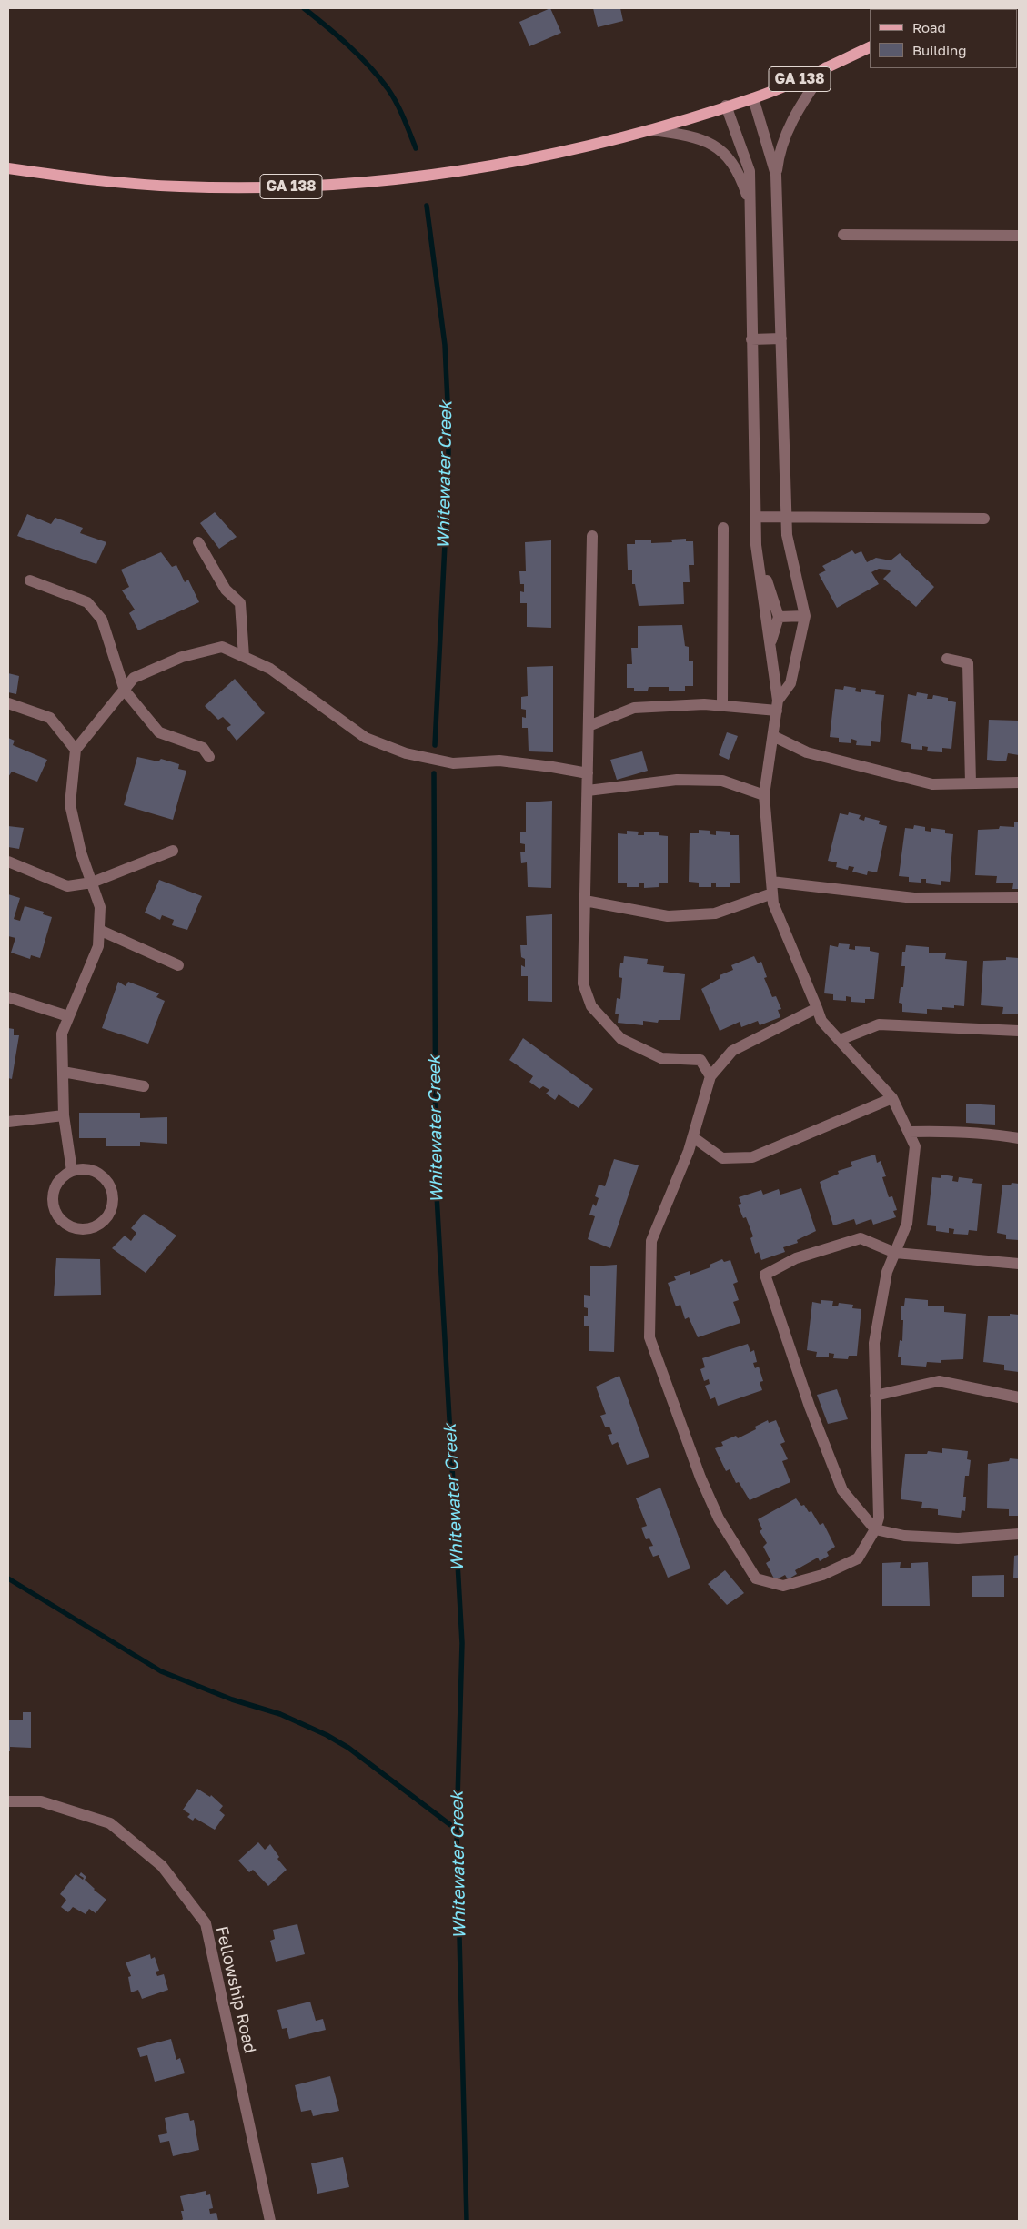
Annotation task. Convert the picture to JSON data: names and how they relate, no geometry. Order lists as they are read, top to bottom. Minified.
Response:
{"streets":{"main road":["GA 138"],"street":["Fellowship Road"]},"water":["Whitewater Creek"],"legend":["Road","Building"]}
